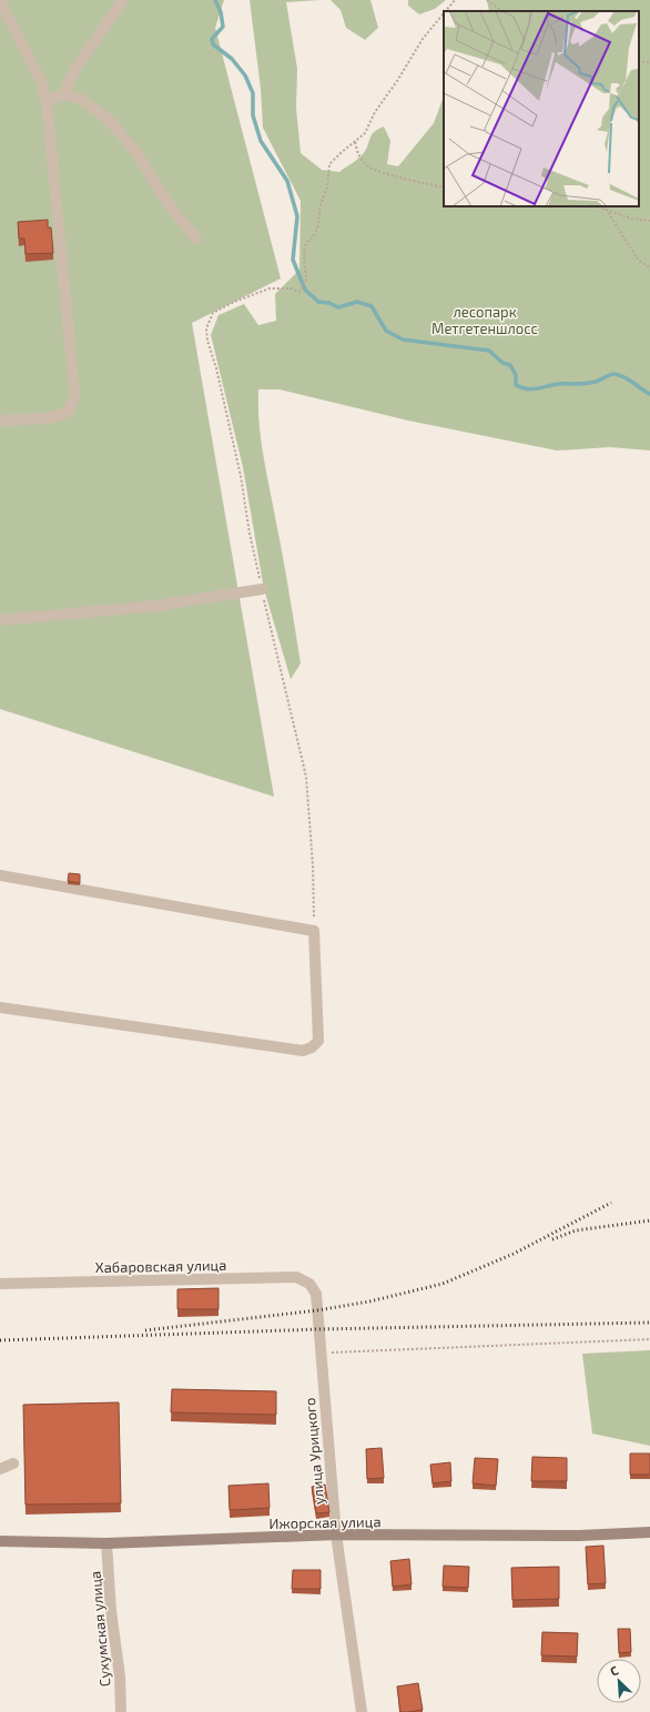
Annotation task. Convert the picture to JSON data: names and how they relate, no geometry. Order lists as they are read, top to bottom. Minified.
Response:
{"streets":{"street":["Хабаровская улица","улица Урицкого","Ижорская улица","Сухумская улица"]},"crossings":[["Хабаровская улица","улица Урицкого"],["улица Урицкого","Ижорская улица"],["Ижорская улица","Сухумская улица"]],"parks":["лесопарк Метгетеншлосс"],"north":"top left"}
